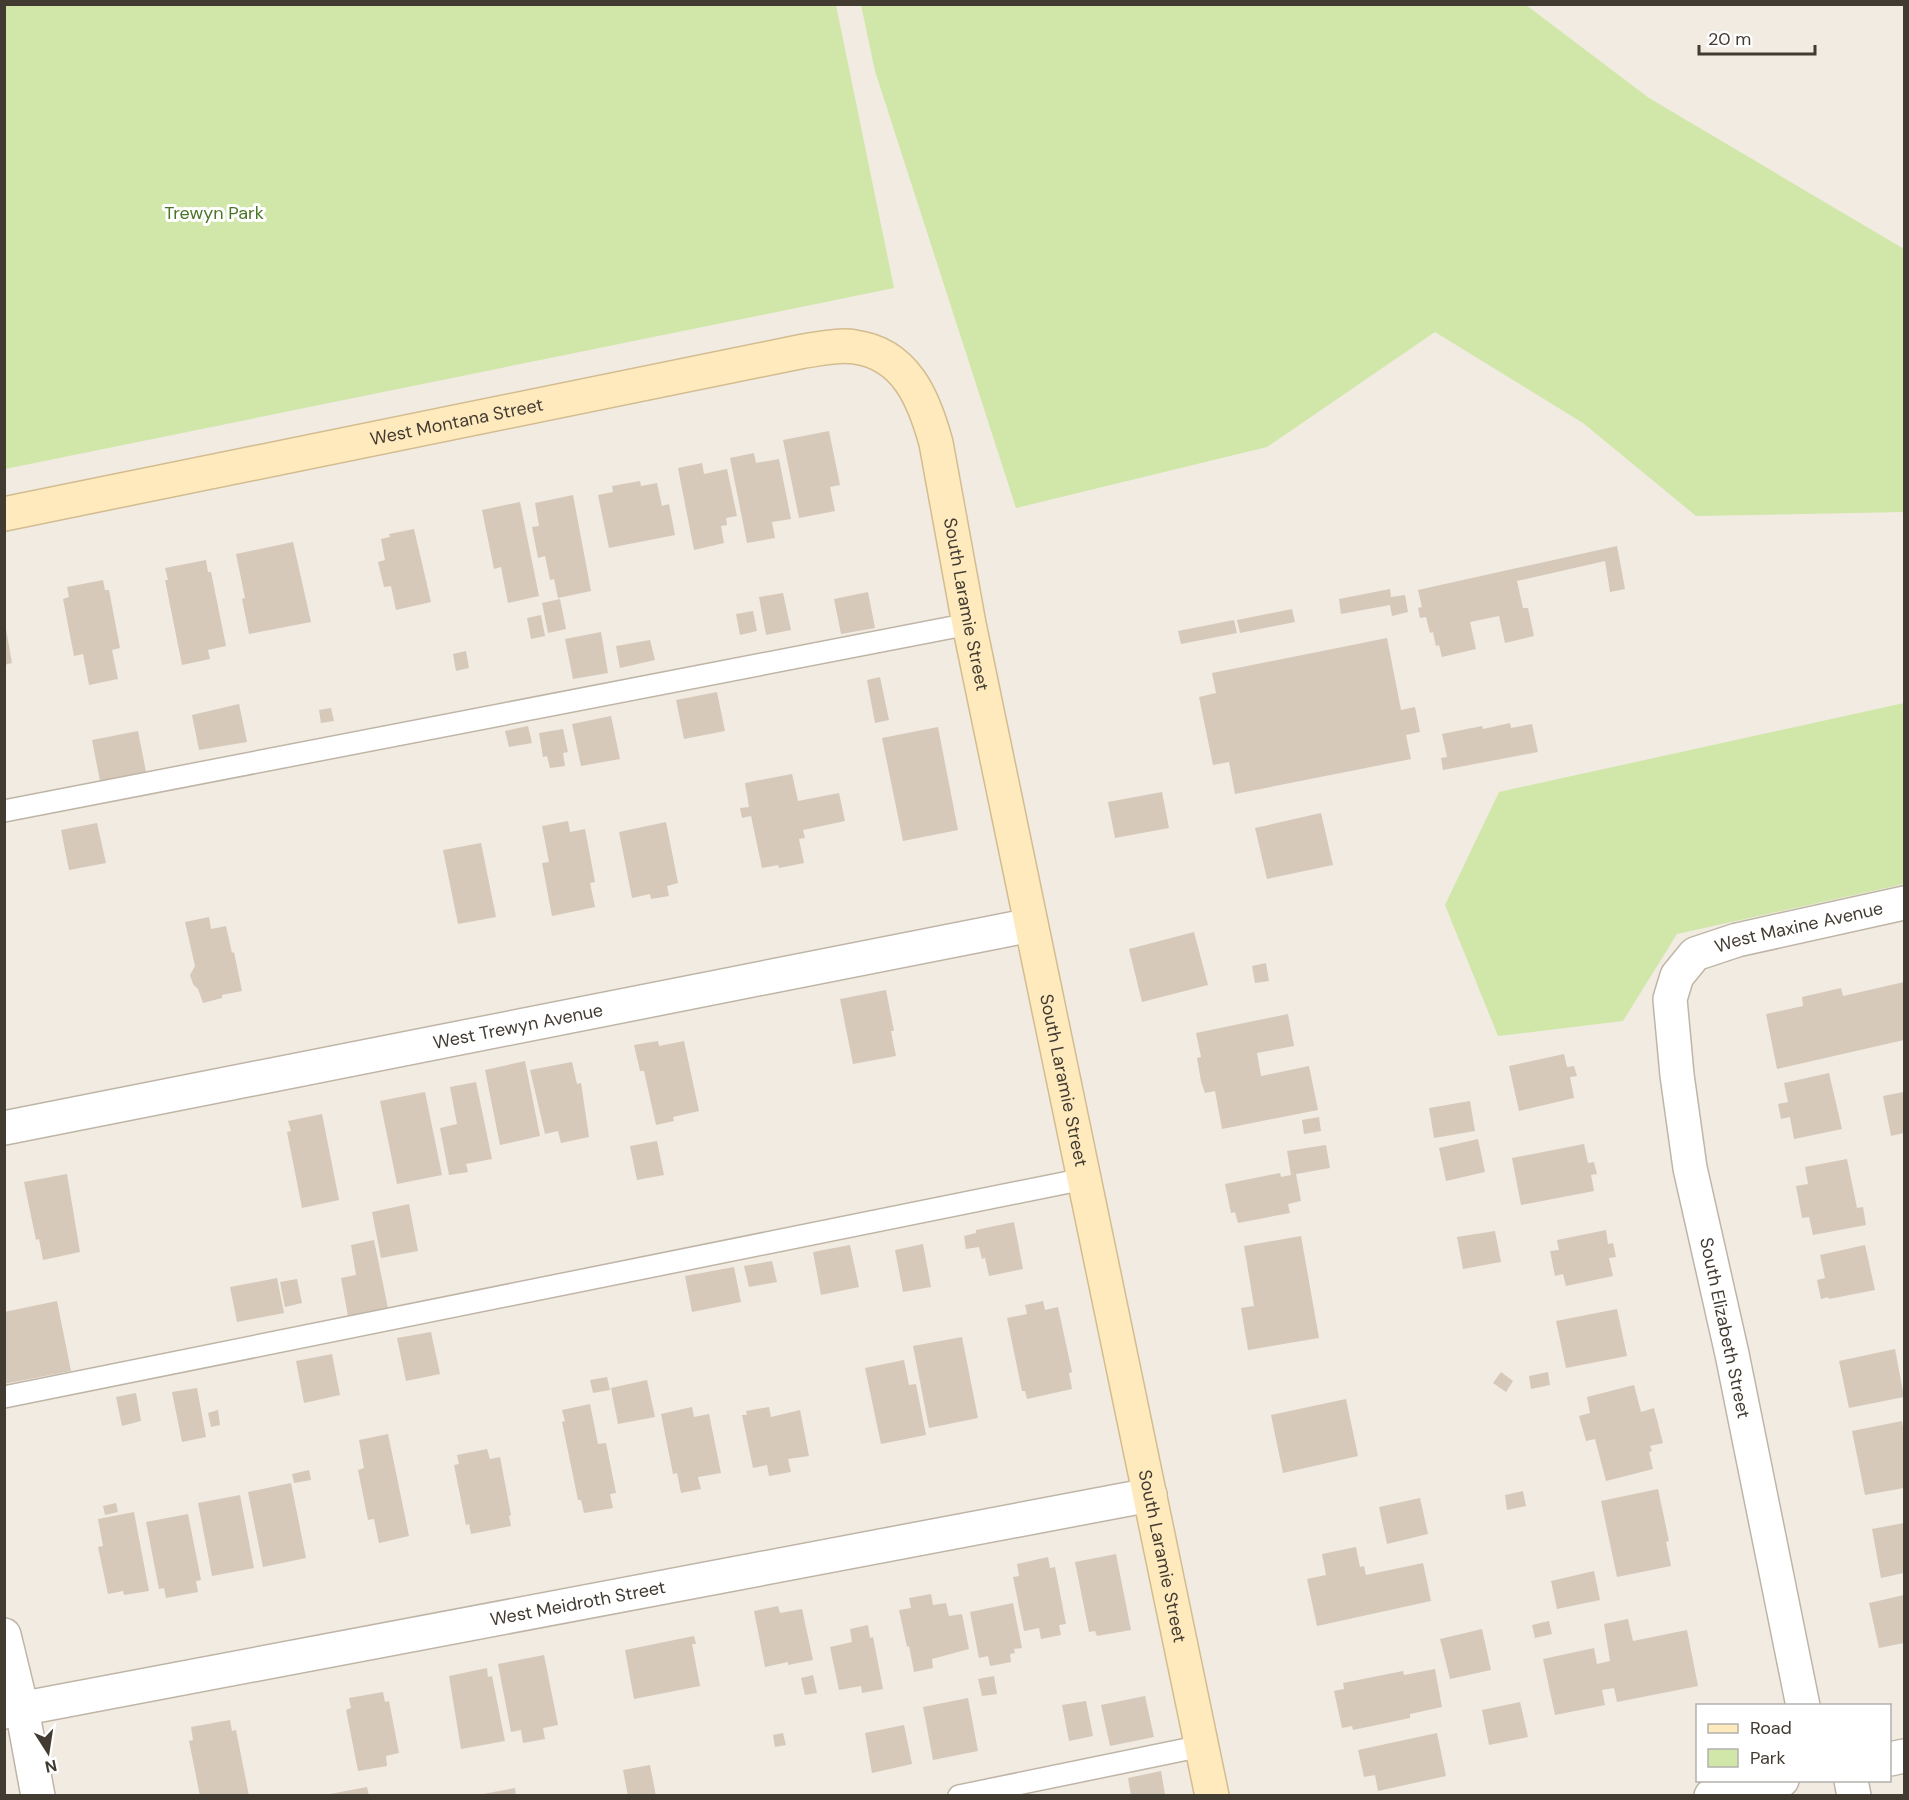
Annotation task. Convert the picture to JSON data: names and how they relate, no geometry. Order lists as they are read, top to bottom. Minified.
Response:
{"streets":{"street":["West Montana Street","South Laramie Street","West Maxine Avenue","West Trewyn Avenue","South Elizabeth Street","West Meidroth Street"]},"crossings":[["West Montana Street","South Laramie Street"],["South Laramie Street","West Trewyn Avenue"],["South Laramie Street","West Meidroth Street"],["West Maxine Avenue","South Elizabeth Street"]],"parks":["Trewyn Park"],"legend":["Road","Park"],"scale_bar":"20 m","north":"bottom"}
